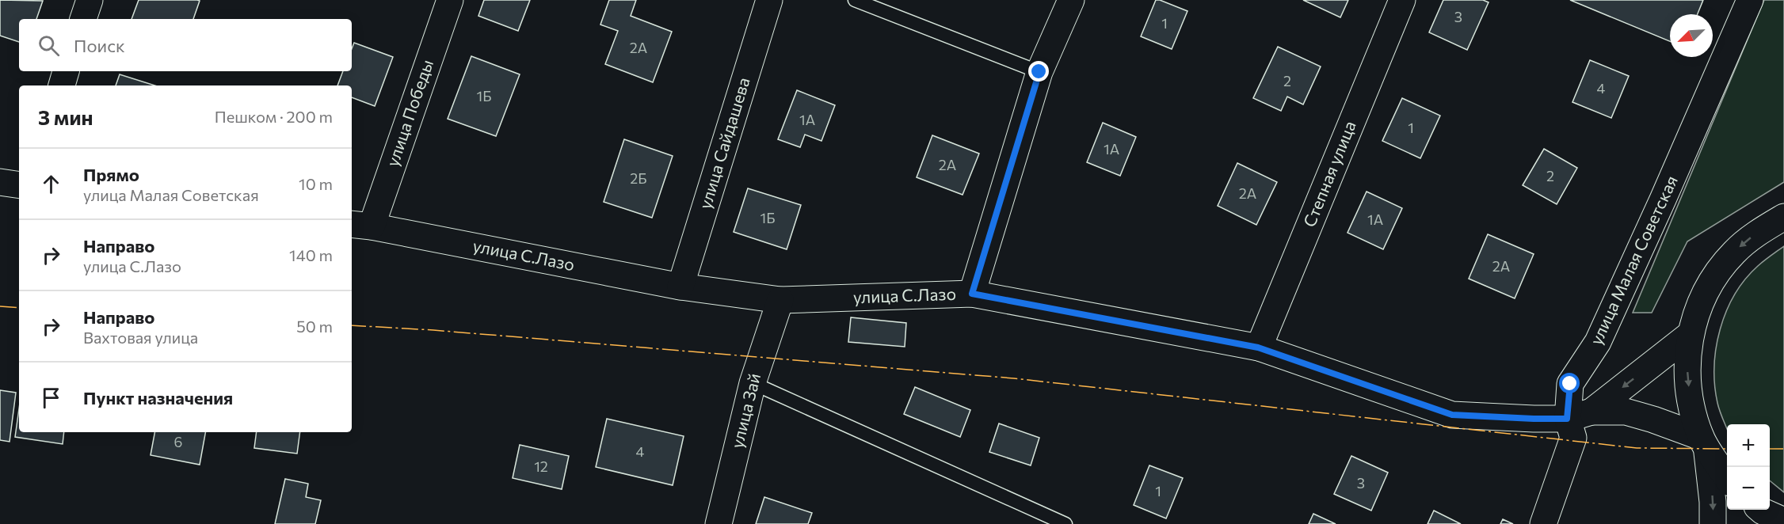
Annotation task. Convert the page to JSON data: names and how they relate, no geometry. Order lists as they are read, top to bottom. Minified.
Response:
{"streets":{"street":["улица Победы","улица Сайдашева","Степная улица","улица С.Лазо","улица Малая Советская","улица Зай"]},"crossings":[["улица Победы","улица С.Лазо"],["улица Сайдашева","улица С.Лазо"],["Степная улица","улица С.Лазо"],["улица С.Лазо","улица Малая Советская"],["улица С.Лазо","улица Зай"]],"house_numbers":["3","1","2А","2","4","1Б","1А","1","1А","2А","2","2Б","2А","1Б","1А","2А","6","4","12","3","1"],"north":"bottom left","page":{"search":"Поиск","heading":["3 мин","Пешком · 200 m"],"list":[["Прямо","улица Малая Советская","10 m"],["Направо","улица С.Лазо","140 m"],["Направо","Вахтовая улица","50 m"],"Пункт назначения"],"map_buttons":["+","−"]}}
